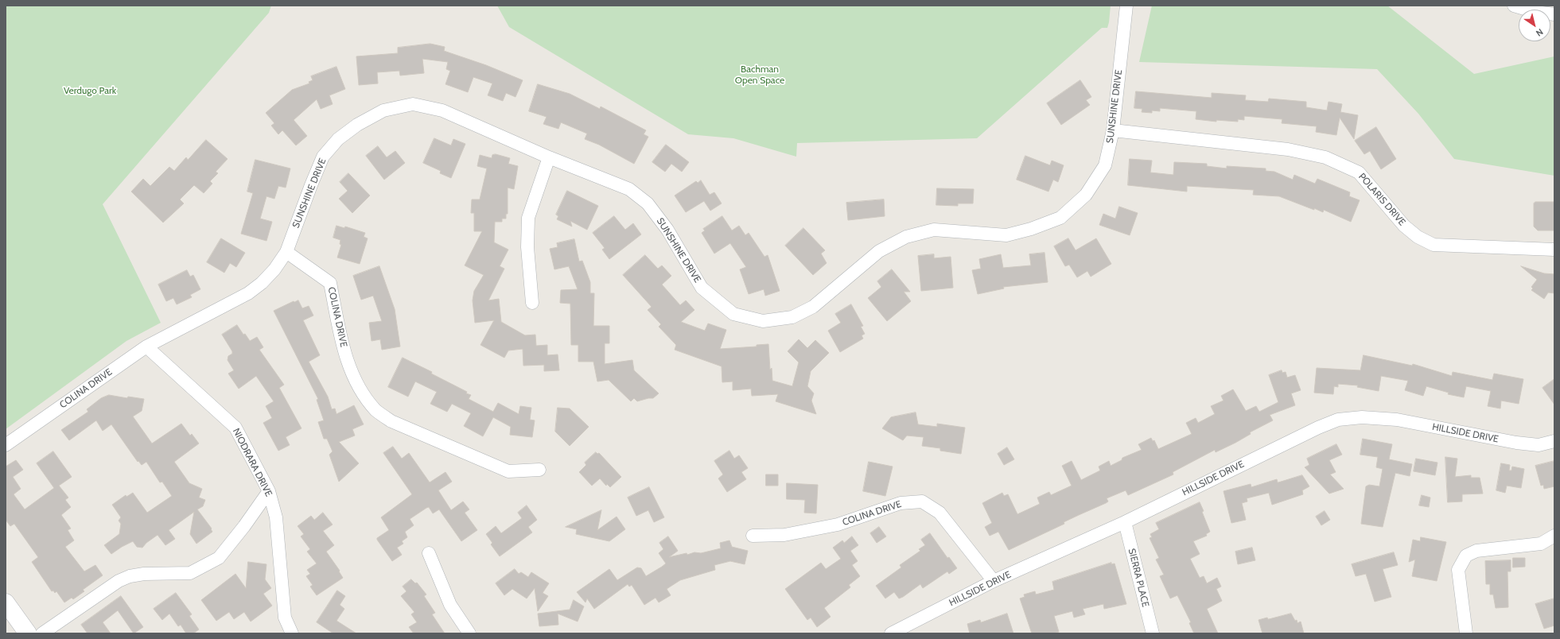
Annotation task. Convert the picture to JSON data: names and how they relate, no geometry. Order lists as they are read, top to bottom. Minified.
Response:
{"streets":{"street":["SUNSHINE DRIVE","POLARIS DRIVE","COLINA DRIVE","HILLSIDE DRIVE","NIODRARA DRIVE","SIERRA PLACE"]},"crossings":[["SUNSHINE DRIVE","POLARIS DRIVE"],["SUNSHINE DRIVE","COLINA DRIVE"],["COLINA DRIVE","HILLSIDE DRIVE"],["COLINA DRIVE","NIODRARA DRIVE"],["HILLSIDE DRIVE","SIERRA PLACE"]],"parks":["Bachman Open Space","Verdugo Park"],"north":"bottom right"}
